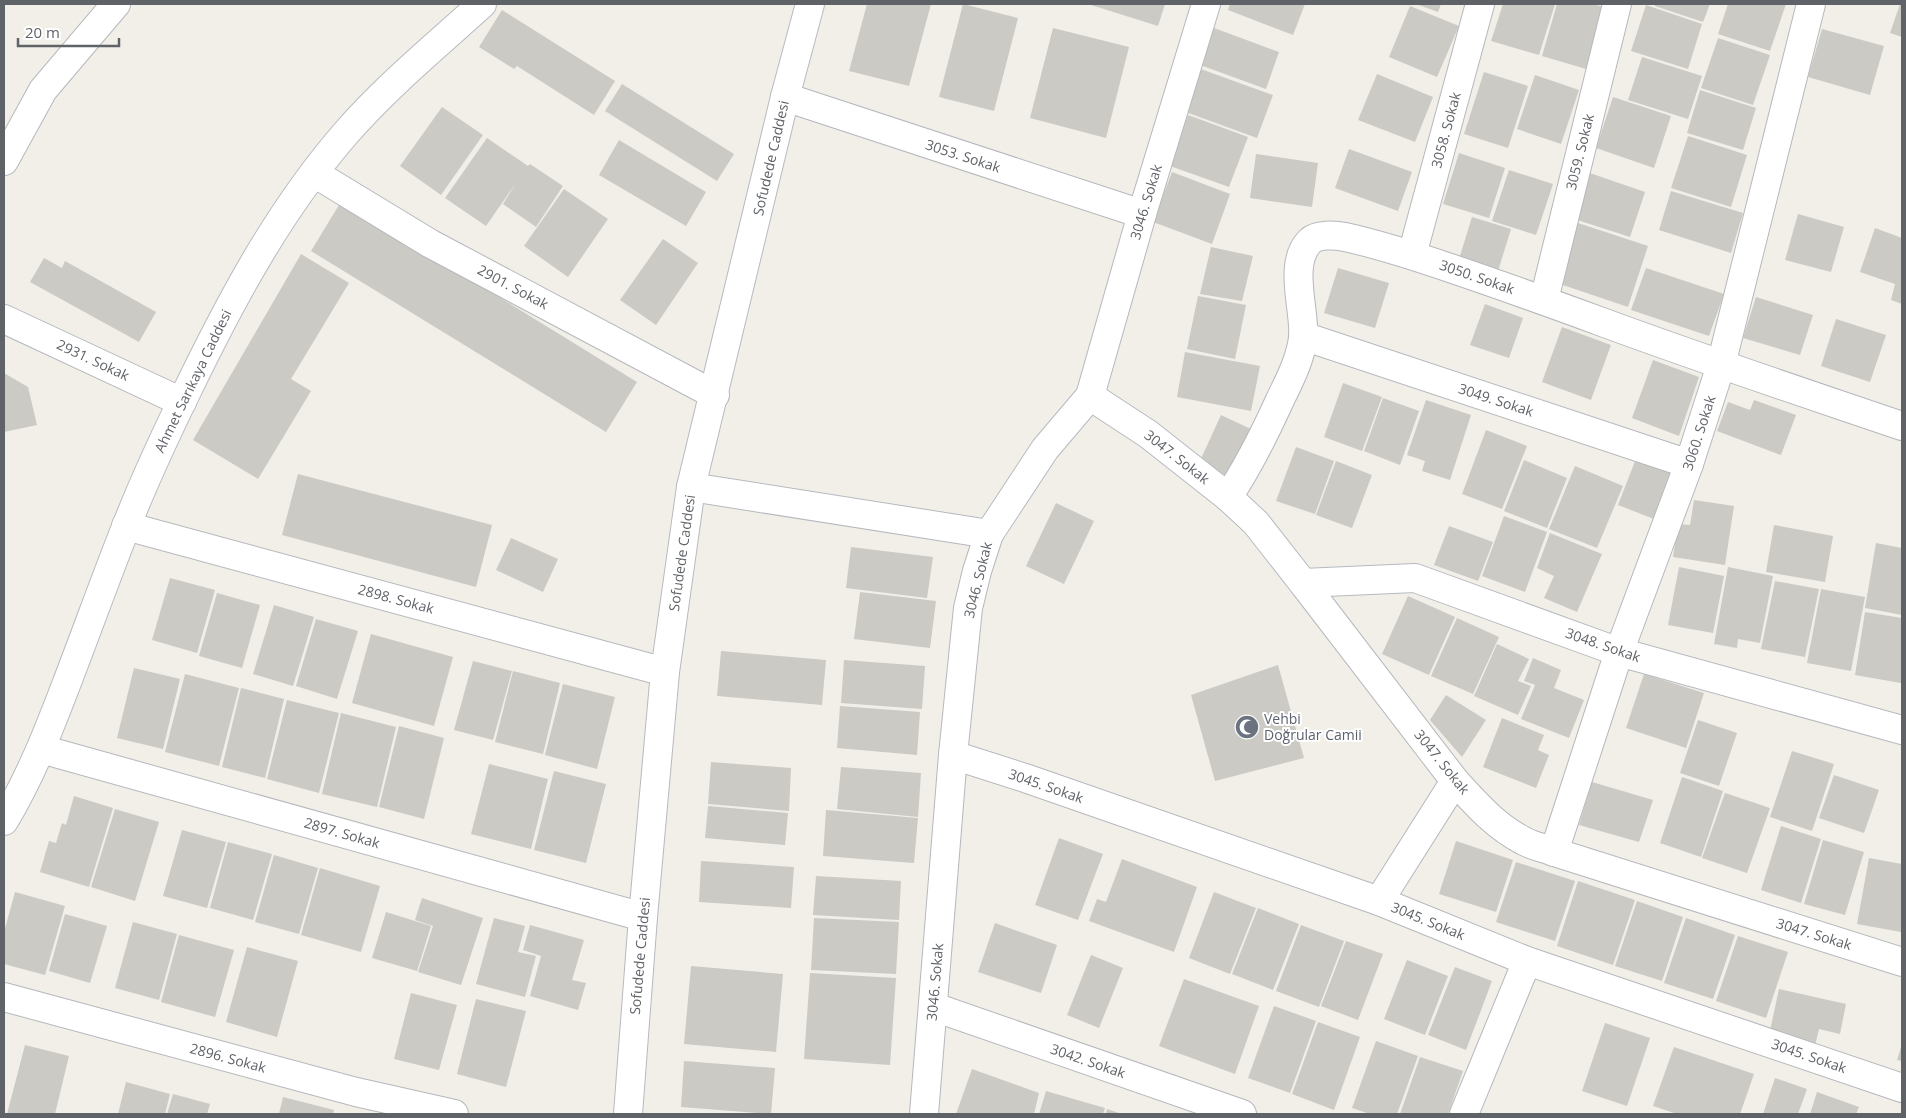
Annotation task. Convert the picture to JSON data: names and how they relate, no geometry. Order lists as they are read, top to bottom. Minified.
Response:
{"streets":{"street":["3058. Sokak","3059. Sokak","3053. Sokak","Sofudede Caddesi","3046. Sokak","3050. Sokak","2901. Sokak","2931. Sokak","Ahmet Sarıkaya Caddesi","3049. Sokak","3060. Sokak","3047. Sokak","2898. Sokak","3048. Sokak","3045. Sokak","2897. Sokak","2896. Sokak","3042. Sokak"]},"crossings":[["3058. Sokak","3050. Sokak"],["3059. Sokak","3050. Sokak"],["3053. Sokak","Sofudede Caddesi"],["3053. Sokak","3046. Sokak"],["Sofudede Caddesi","2901. Sokak"],["Sofudede Caddesi","2898. Sokak"],["Sofudede Caddesi","2897. Sokak"],["3046. Sokak","3047. Sokak"],["3046. Sokak","3045. Sokak"],["3046. Sokak","3042. Sokak"],["3050. Sokak","3049. Sokak"],["3050. Sokak","3060. Sokak"],["3050. Sokak","3047. Sokak"],["2901. Sokak","Ahmet Sarıkaya Caddesi"],["2931. Sokak","Ahmet Sarıkaya Caddesi"],["Ahmet Sarıkaya Caddesi","2898. Sokak"],["Ahmet Sarıkaya Caddesi","2897. Sokak"],["3049. Sokak","3060. Sokak"],["3060. Sokak","3047. Sokak"],["3060. Sokak","3048. Sokak"],["3047. Sokak","3048. Sokak"]],"places":{"mosque":["Vehbi Doğrular Camii"]},"scale_bar":"20 m"}
